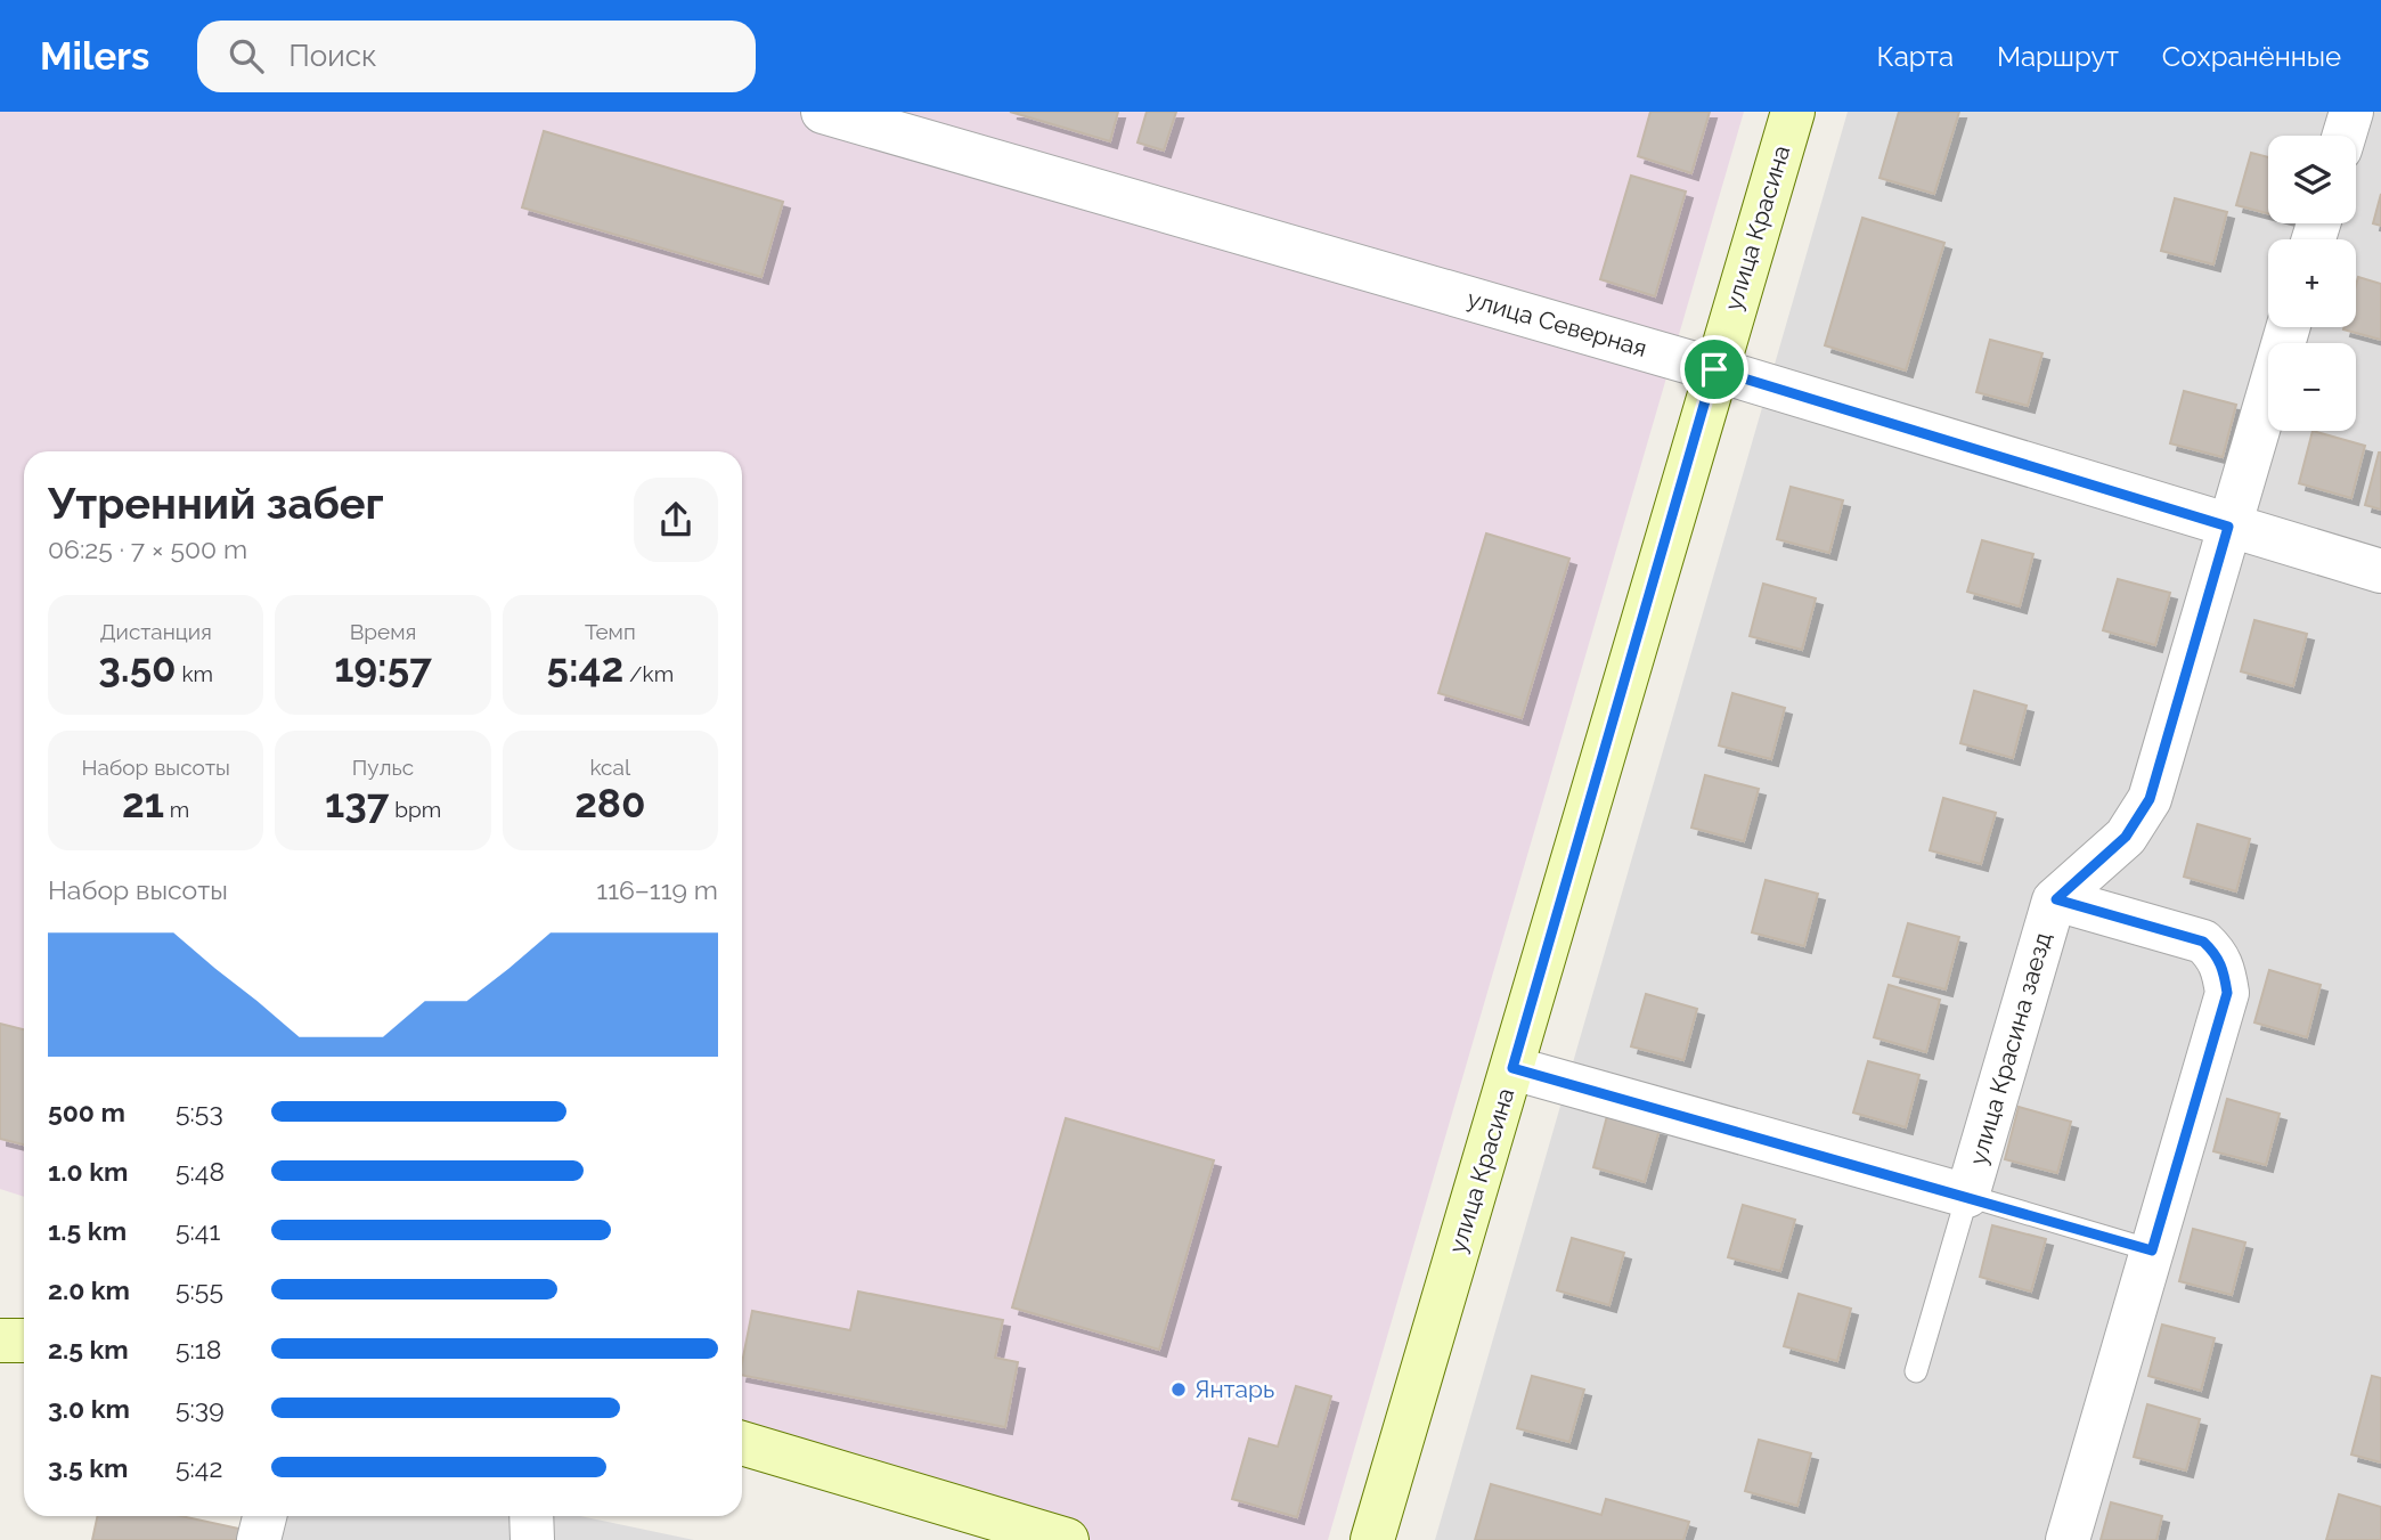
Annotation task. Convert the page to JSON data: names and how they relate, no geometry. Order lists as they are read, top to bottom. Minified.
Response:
{"streets":{"street":["улица Красина","улица Северная","улица Красина заезд"]},"crossings":[["улица Красина","улица Северная"],["улица Красина","улица Красина заезд"]],"places":["Янтарь"],"page":{"header":"Milers","search":"Поиск","nav":["Карта","Маршрут","Сохранённые"],"map_buttons":["+","−"],"heading":["Утренний забег","06:25 · 7 × 500 m"],"stats":[["Дистанция","3.50 km"],["Время","19:57"],["Темп","5:42 /km"],["Набор высоты","21 m"],["Пульс","137 bpm"],["kcal","280"]],"chart":["Набор высоты","116–119 m"],"list":[{"name":"500 m","note":"5:53"},{"name":"1.0 km","note":"5:48"},{"name":"1.5 km","note":"5:41"},{"name":"2.0 km","note":"5:55"},{"name":"2.5 km","note":"5:18"},{"name":"3.0 km","note":"5:39"},{"name":"3.5 km","note":"5:42"}]}}
